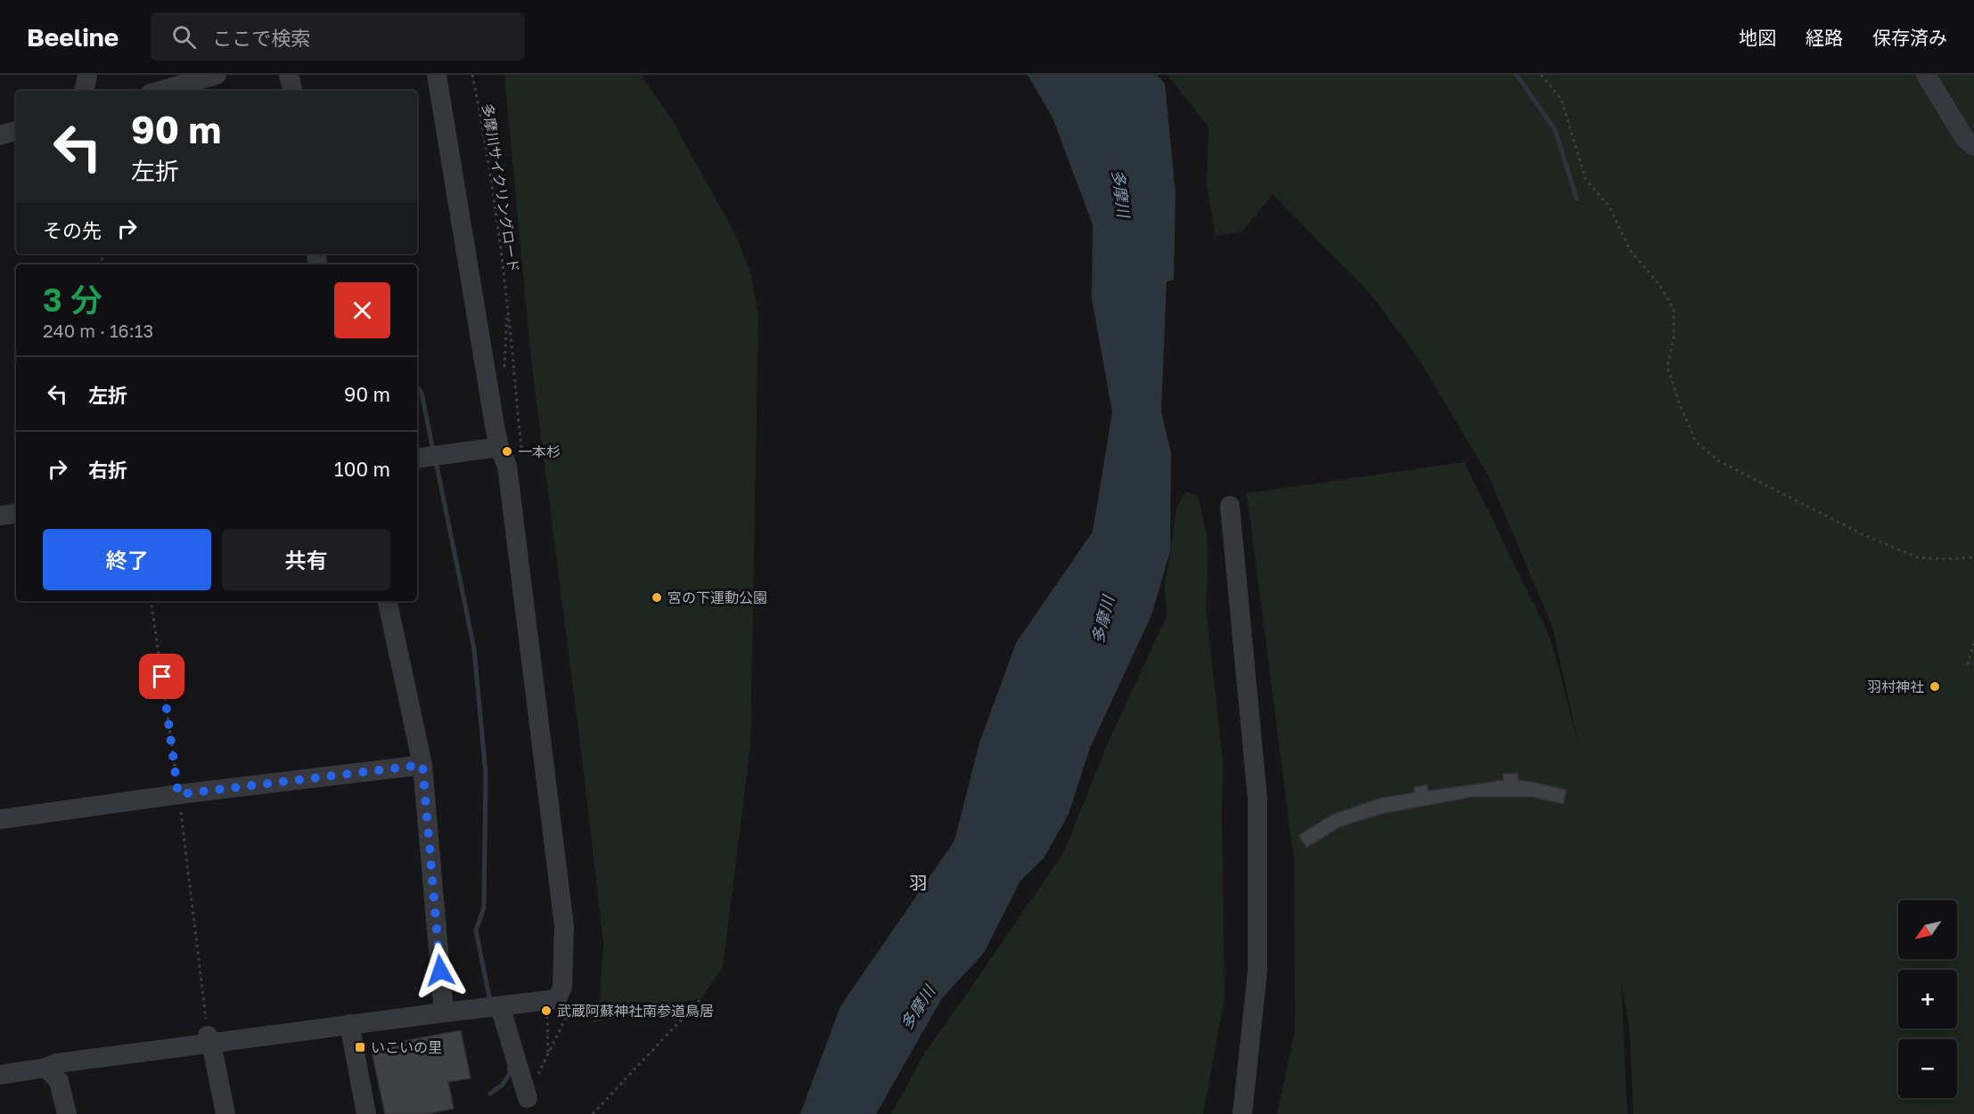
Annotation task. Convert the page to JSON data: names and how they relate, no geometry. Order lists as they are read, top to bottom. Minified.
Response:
{"streets":{"path":["多摩川サイクリングロード"]},"districts":["羽"],"water":["多摩川"],"places":{"other":["一本杉","宮の下運動公園","羽村神社","武蔵阿蘇神社南参道鳥居"],"transit":["いこいの里"]},"north":"bottom left","page":{"header":"Beeline","search":"ここで検索","nav":["地図","経路","保存済み"],"turn":["90 m","左折"],"then":"その先","heading":["3 分","240 m · 16:13"],"list":[{"name":"左折","value":"90 m"},{"name":"右折","value":"100 m"}],"buttons":["終了","共有"],"map_buttons":["+","−"]}}
